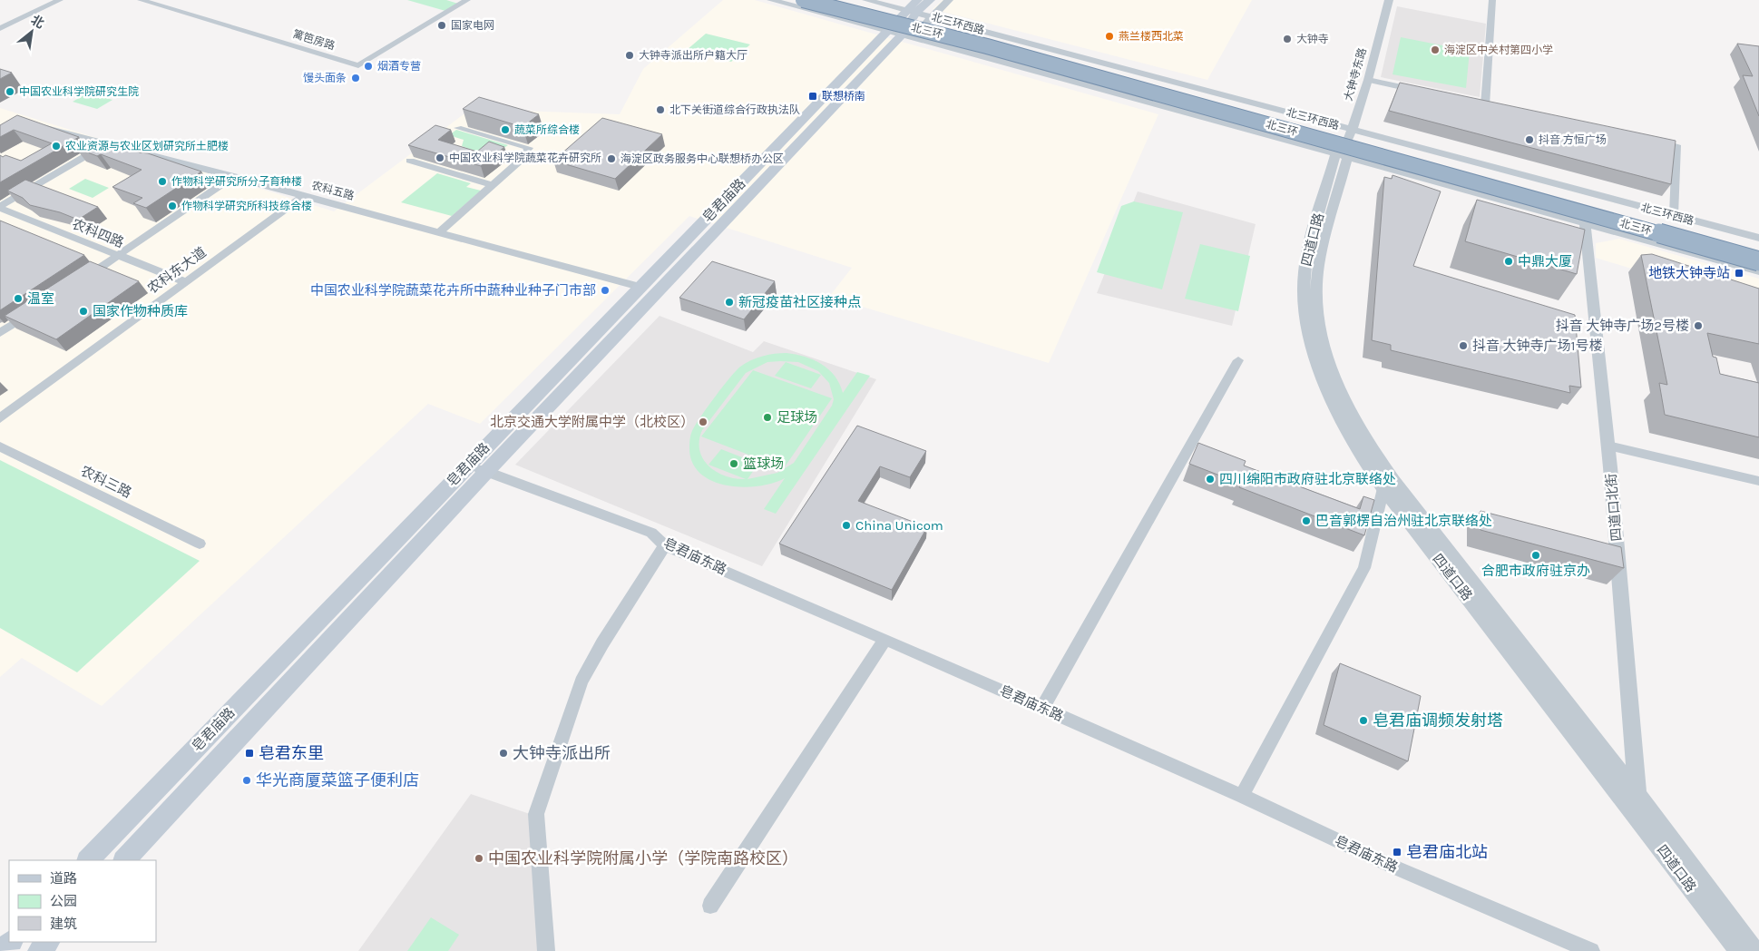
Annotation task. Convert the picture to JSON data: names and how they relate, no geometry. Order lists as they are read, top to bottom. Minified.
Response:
{"streets":{"highway":["北三环"],"main road":["皂君庙路"],"street":["北三环西路","篱笆房路","大钟寺东路","农科五路","农科四路","四道口路","农科东大道","农科三路","四道口北街","皂君庙东路"]},"crossings":[["北三环西路","大钟寺东路"],["北三环西路","皂君庙路"],["北三环西路","四道口路"],["北三环西路","四道口北街"],["大钟寺东路","四道口路"],["农科五路","皂君庙路"],["农科五路","农科东大道"],["皂君庙路","皂君庙东路"],["农科四路","农科东大道"],["四道口路","四道口北街"]],"places":{"other":["国家电网","燕兰楼西北菜","大钟寺","海淀区中关村第四小学","大钟寺派出所户籍大厅","烟酒专营","馒头面条","中国农业科学院研究生院","北下关街道综合行政执法队","蔬菜所综合楼","抖音 方恒广场","农业资源与农业区划研究所土肥楼","中国农业科学院蔬菜花卉研究所","海淀区政务服务中心联想桥办公区","作物科学研究所分子育种楼","作物科学研究所科技综合楼","中鼎大厦","中国农业科学院蔬菜花卉所中蔬种业种子门市部","温室","新冠疫苗社区接种点","国家作物种质库","抖音 大钟寺广场2号楼","抖音 大钟寺广场1号楼","足球场","北京交通大学附属中学（北校区）","篮球场","四川绵阳市政府驻北京联络处","巴音郭楞自治州驻北京联络处","China Unicom","合肥市政府驻京办","皂君庙调频发射塔","大钟寺派出所","华光商厦菜篮子便利店","中国农业科学院附属小学（学院南路校区）"],"transit":["联想桥南","地铁大钟寺站","皂君东里","皂君庙北站"]},"legend":["道路","公园","建筑"],"north":"top right"}
